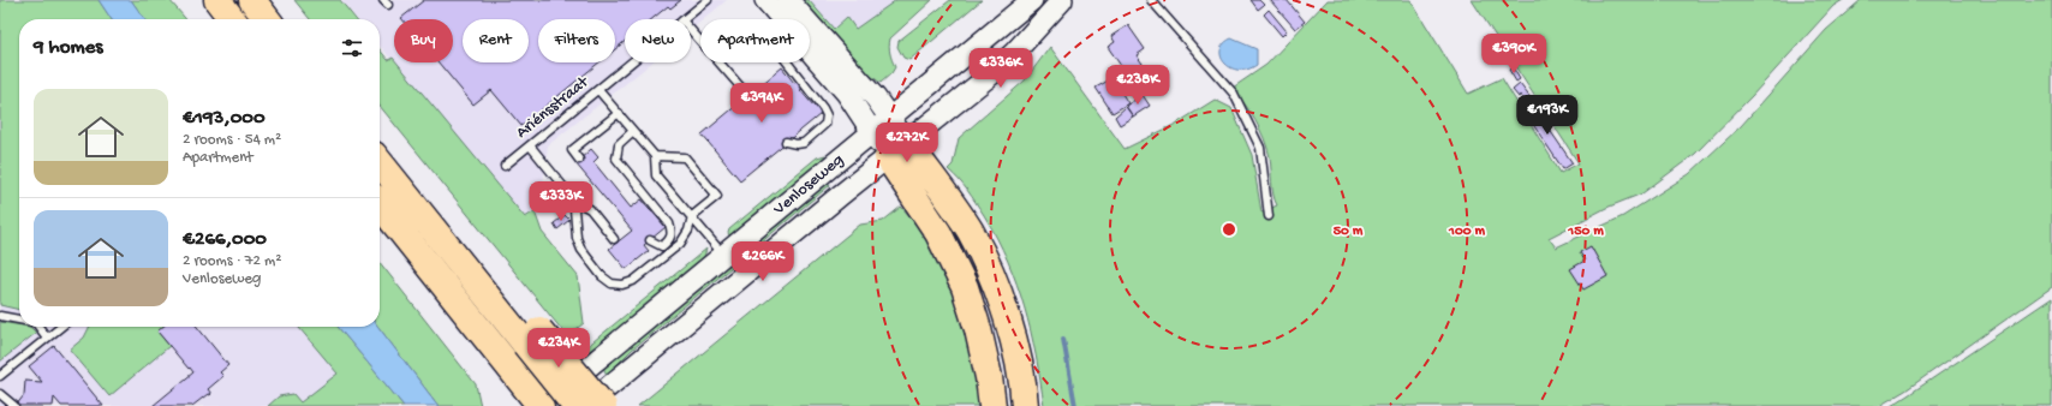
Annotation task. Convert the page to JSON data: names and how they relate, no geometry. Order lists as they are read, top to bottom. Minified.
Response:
{"streets":{"main road":["Venloseweg"],"lane":["Ariénsstraat"]},"page":{"chip":["Buy","Rent","Filters","New","Apartment"],"heading":"9 homes","price":["€390K","€336K","€238K","€394K","€193K","€272K","€333K","€266K","€234K"],"list":[{"name":"€193,000","note":"2 rooms · 54 m² · Apartment"},{"name":"€266,000","note":"2 rooms · 72 m² · Venloseweg"}]},"rings":["50 m","100 m","150 m"]}
